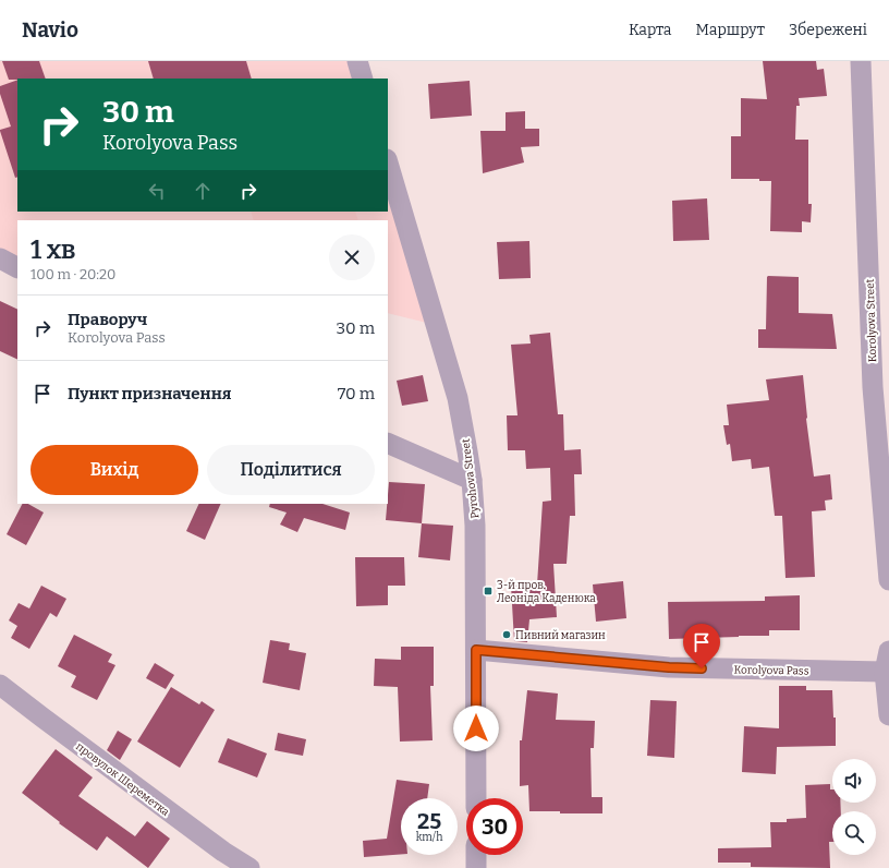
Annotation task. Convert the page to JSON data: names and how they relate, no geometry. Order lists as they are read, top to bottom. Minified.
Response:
{"streets":{"street":["Korolyova Street","Pyrohova Street","Korolyova Pass","провулок Шереметка"]},"crossings":[["Pyrohova Street","Korolyova Pass"]],"places":{"transit":["3-й пров. Леоніда Каденюка"],"other":["Пивний магазин"]},"page":{"header":"Navio","nav":["Карта","Маршрут","Збережені"],"turn":["30 m","Korolyova Pass"],"heading":["1 хв","100 m · 20:20"],"list":[{"name":"Праворуч","note":"Korolyova Pass","value":"30 m"},{"name":"Пункт призначення","value":"70 m"}],"buttons":["Вихід","Поділитися"],"speed":"25 km/h","limit":"30"}}
